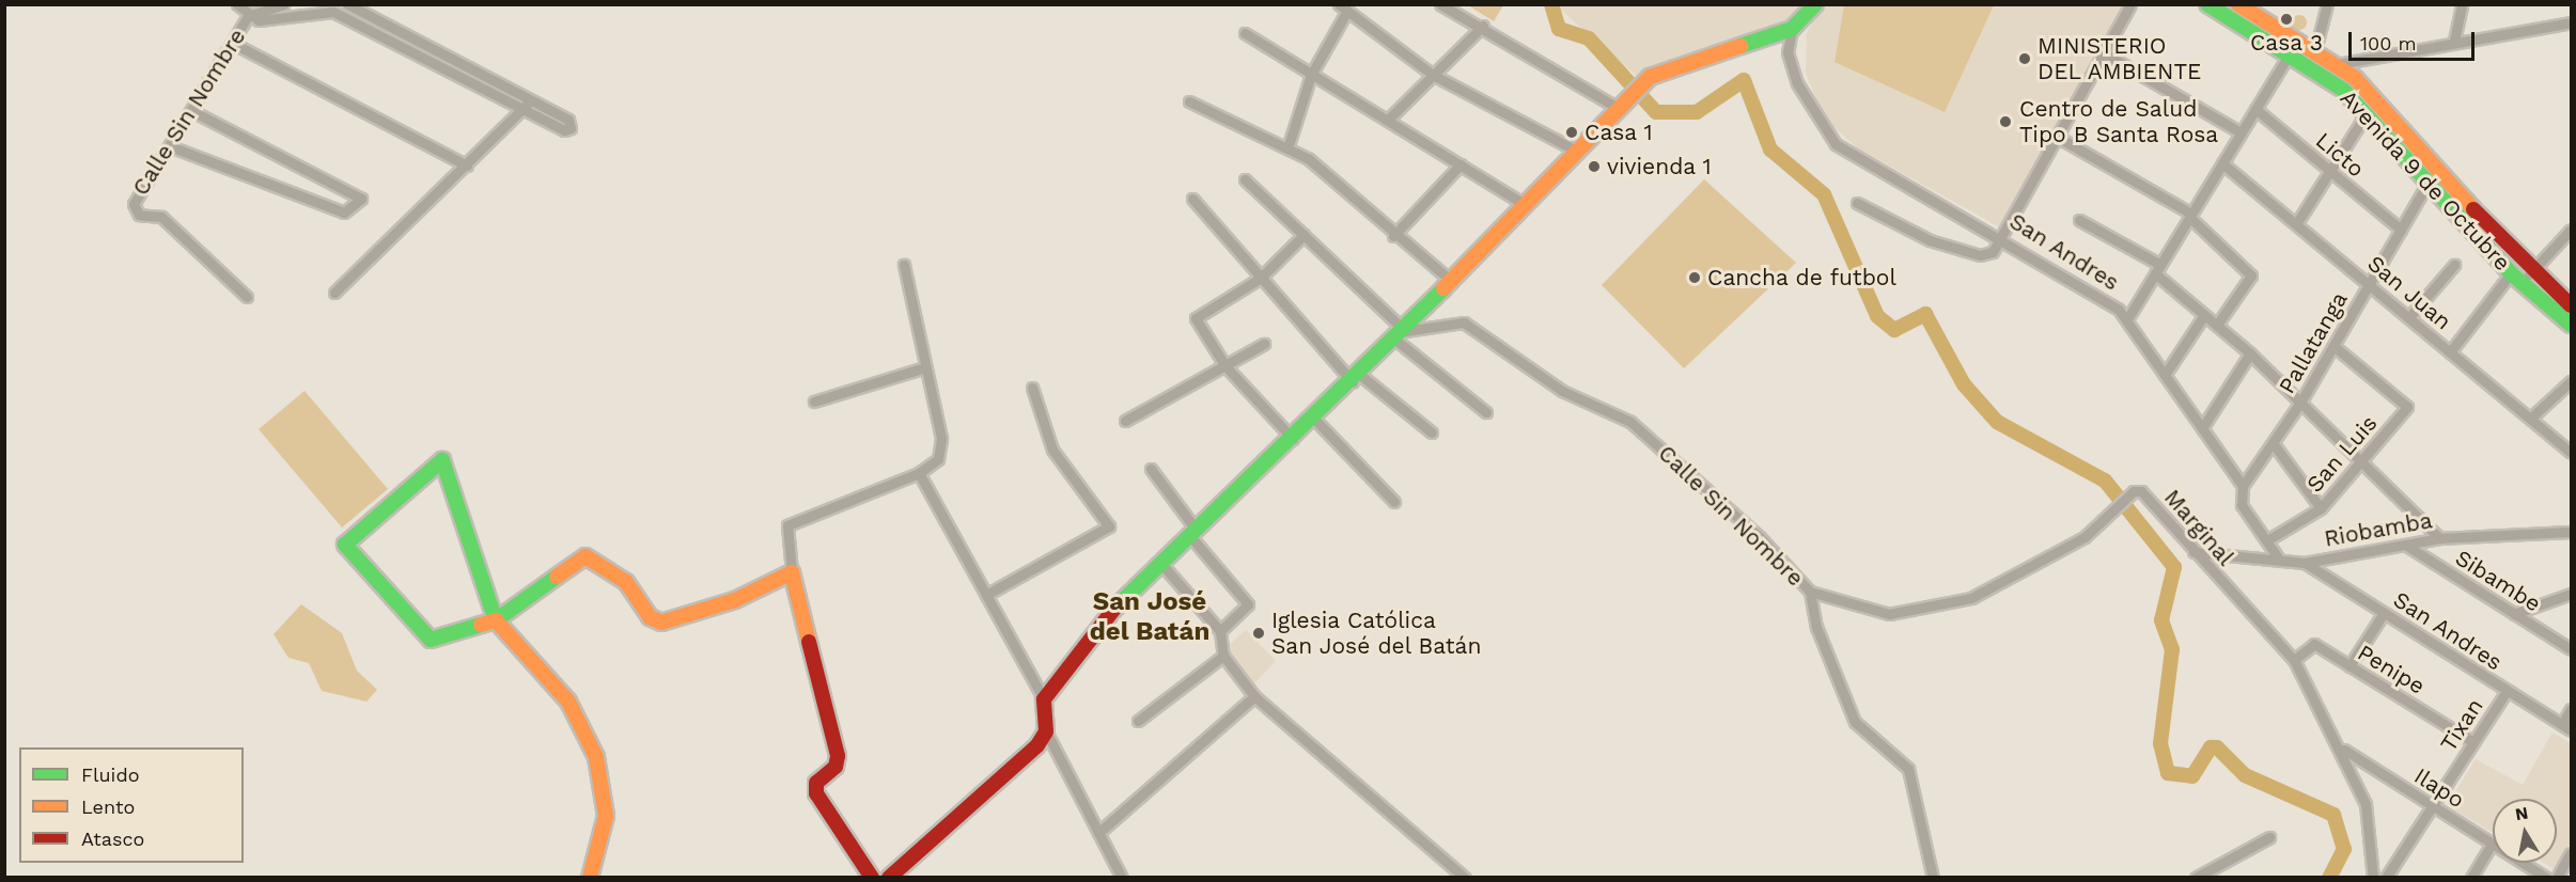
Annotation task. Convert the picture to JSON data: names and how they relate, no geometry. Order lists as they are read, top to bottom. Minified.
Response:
{"streets":{"street":["Calle Sin Nombre","Licto","Avenida 9 de Octubre","San Andres","San Juan","Pallatanga","San Luis","Marginal","Riobamba","Sibambe","Penipe","Tixan","Ilapo"]},"crossings":[["Calle Sin Nombre","Marginal"],["Licto","Pallatanga"],["Avenida 9 de Octubre","Pallatanga"],["San Andres","Pallatanga"],["San Andres","San Luis"],["San Andres","Riobamba"],["San Andres","Tixan"],["San Juan","Pallatanga"],["Pallatanga","San Luis"],["Pallatanga","Sibambe"],["San Luis","Sibambe"],["Marginal","Riobamba"],["Marginal","Penipe"],["Marginal","Ilapo"],["Riobamba","Sibambe"],["Penipe","Tixan"],["Tixan","Ilapo"]],"districts":["San José del Batán"],"places":["Casa 3","MINISTERIO DEL AMBIENTE","Centro de Salud Tipo B Santa Rosa","Casa 1","vivienda 1","Cancha de futbol","Iglesia Católica San José del Batán"],"legend":["Fluido","Lento","Atasco"],"scale_bar":"100 m","north":"top"}
